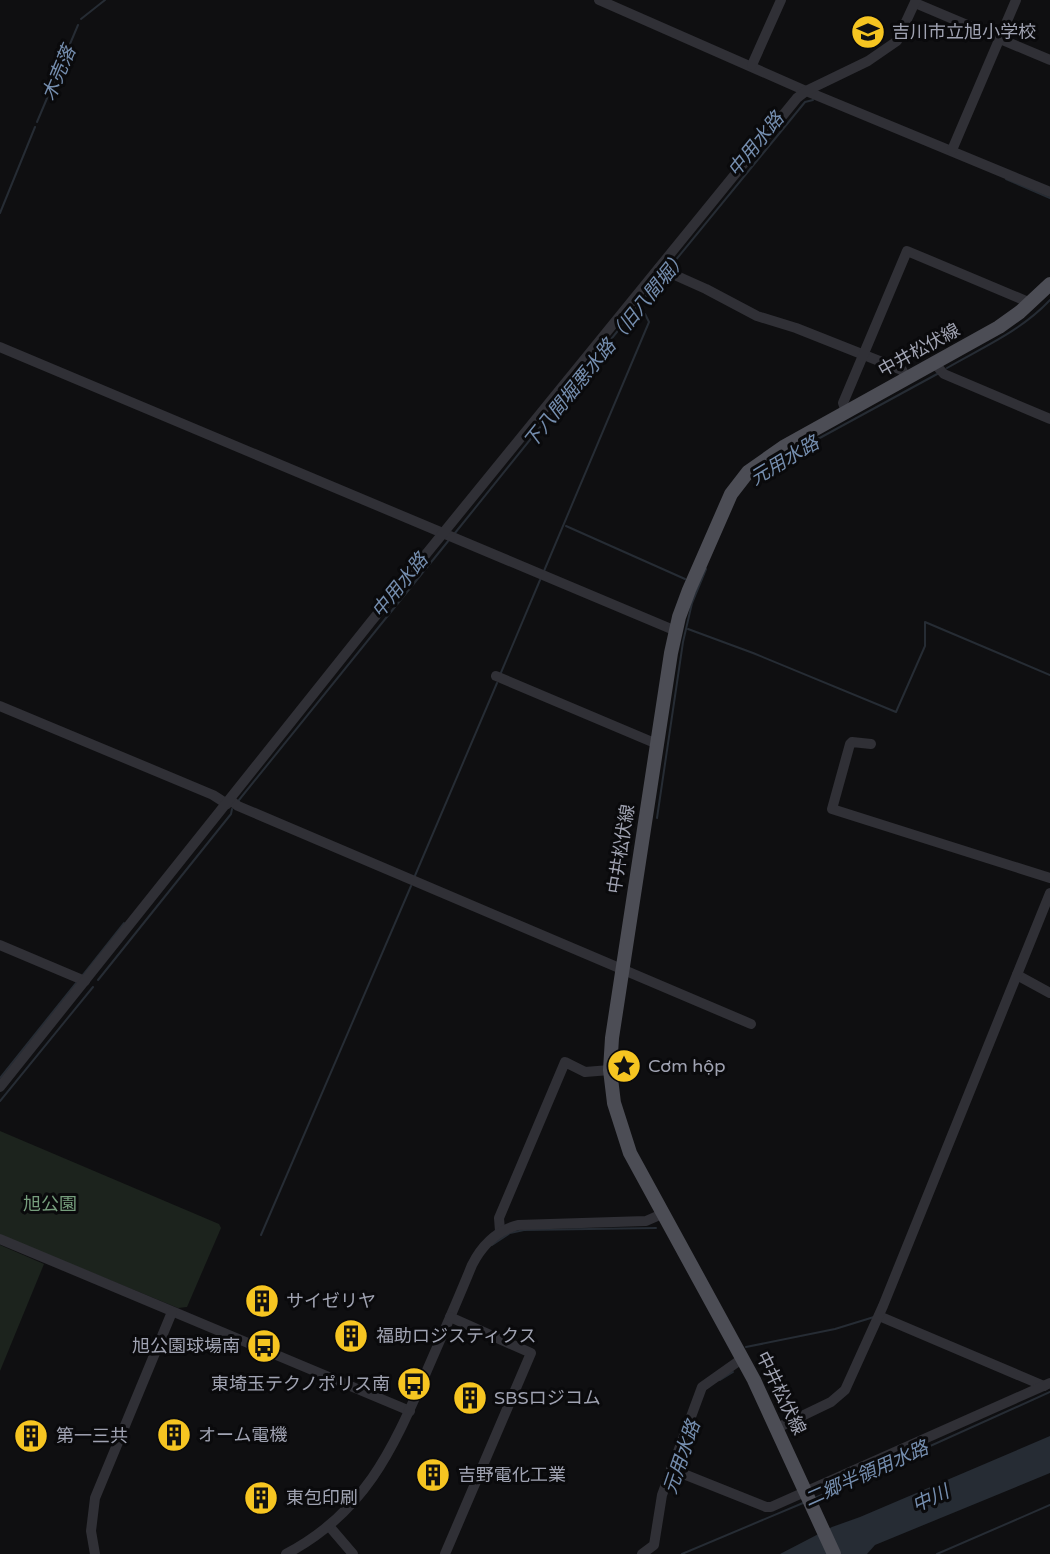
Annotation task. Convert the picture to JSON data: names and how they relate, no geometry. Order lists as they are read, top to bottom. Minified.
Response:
{"streets":{"main road":["中井松伏線"]},"water":["木売落","中用水路","下八間堀悪水路（旧八間堀）","元用水路","二郷半領用水路","中川"],"parks":["旭公園"],"places":{"school or university":["吉川市立旭小学校"],"place":["Cơm hộp"],"building":["サイゼリヤ","福助ロジスティクス","SBSロジコム","オーム電機","第一三共","吉野電化工業","東包印刷"],"bus stop":["旭公園球場南","東埼玉テクノポリス南"]}}
